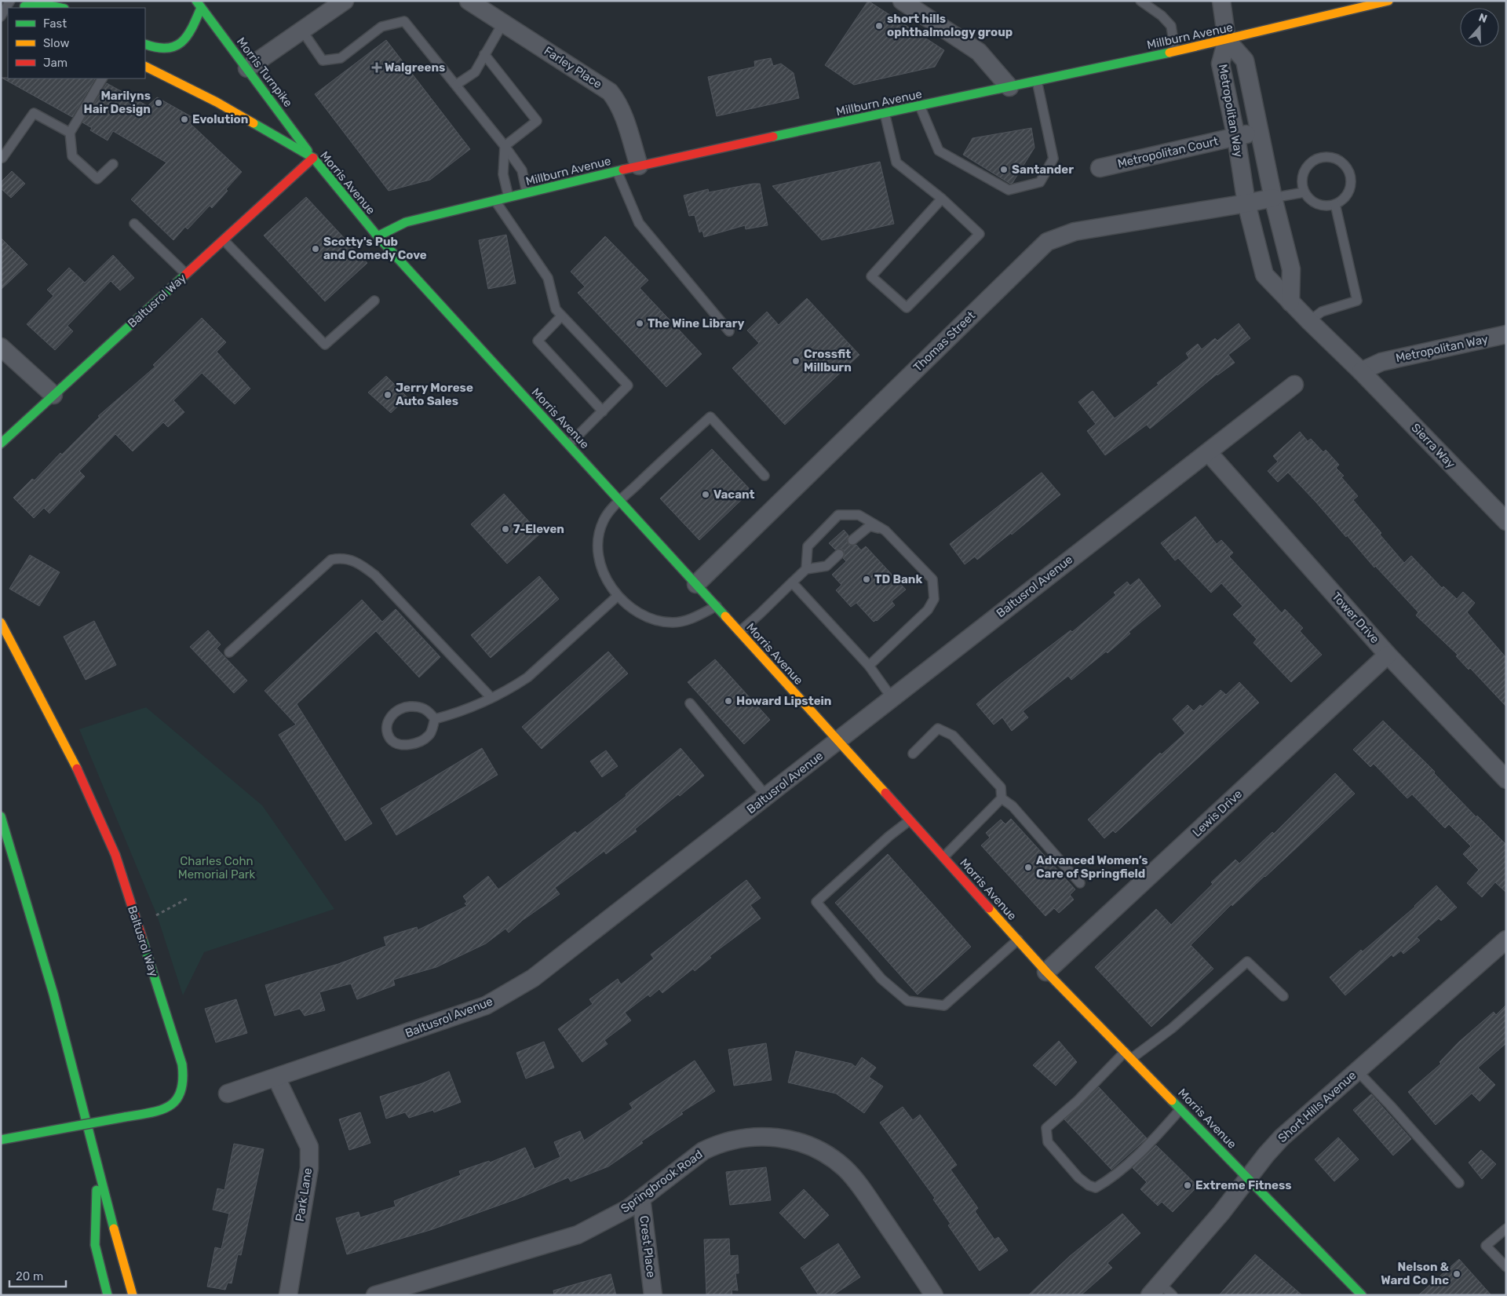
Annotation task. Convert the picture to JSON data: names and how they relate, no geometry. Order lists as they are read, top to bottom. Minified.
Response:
{"streets":{"main road":["Millburn Avenue","Morris Turnpike","Morris Avenue","Baltusrol Way"],"street":["Farley Place","Metropolitan Way","Metropolitan Court","Thomas Street","Sierra Way","Baltusrol Avenue","Tower Drive","Lewis Drive","Short Hills Avenue","Springbrook Road","Park Lane","Crest Place"]},"crossings":[["Millburn Avenue","Farley Place"],["Millburn Avenue","Metropolitan Way"],["Millburn Avenue","Morris Avenue"],["Morris Turnpike","Morris Avenue"],["Morris Turnpike","Baltusrol Way"],["Metropolitan Way","Metropolitan Court"],["Metropolitan Way","Thomas Street"],["Metropolitan Way","Sierra Way"],["Morris Avenue","Baltusrol Way"],["Morris Avenue","Thomas Street"],["Morris Avenue","Baltusrol Avenue"],["Morris Avenue","Lewis Drive"],["Morris Avenue","Short Hills Avenue"],["Baltusrol Avenue","Tower Drive"],["Baltusrol Avenue","Park Lane"],["Tower Drive","Lewis Drive"],["Springbrook Road","Crest Place"]],"parks":["Charles Cohn Memorial Park"],"places":{"other":["short hills ophthalmology group","Marilyns Hair Design","Evolution","Santander","Scotty's Pub and Comedy Cove","The Wine Library","Crossfit Millburn","Jerry Morese Auto Sales","Vacant","7-Eleven","TD Bank","Howard Lipstein","Advanced Women’s Care of Springfield","Extreme Fitness","Nelson & Ward Co Inc"],"health":["Walgreens"]},"legend":["Fast","Slow","Jam"],"scale_bar":"20 m","north":"top"}
